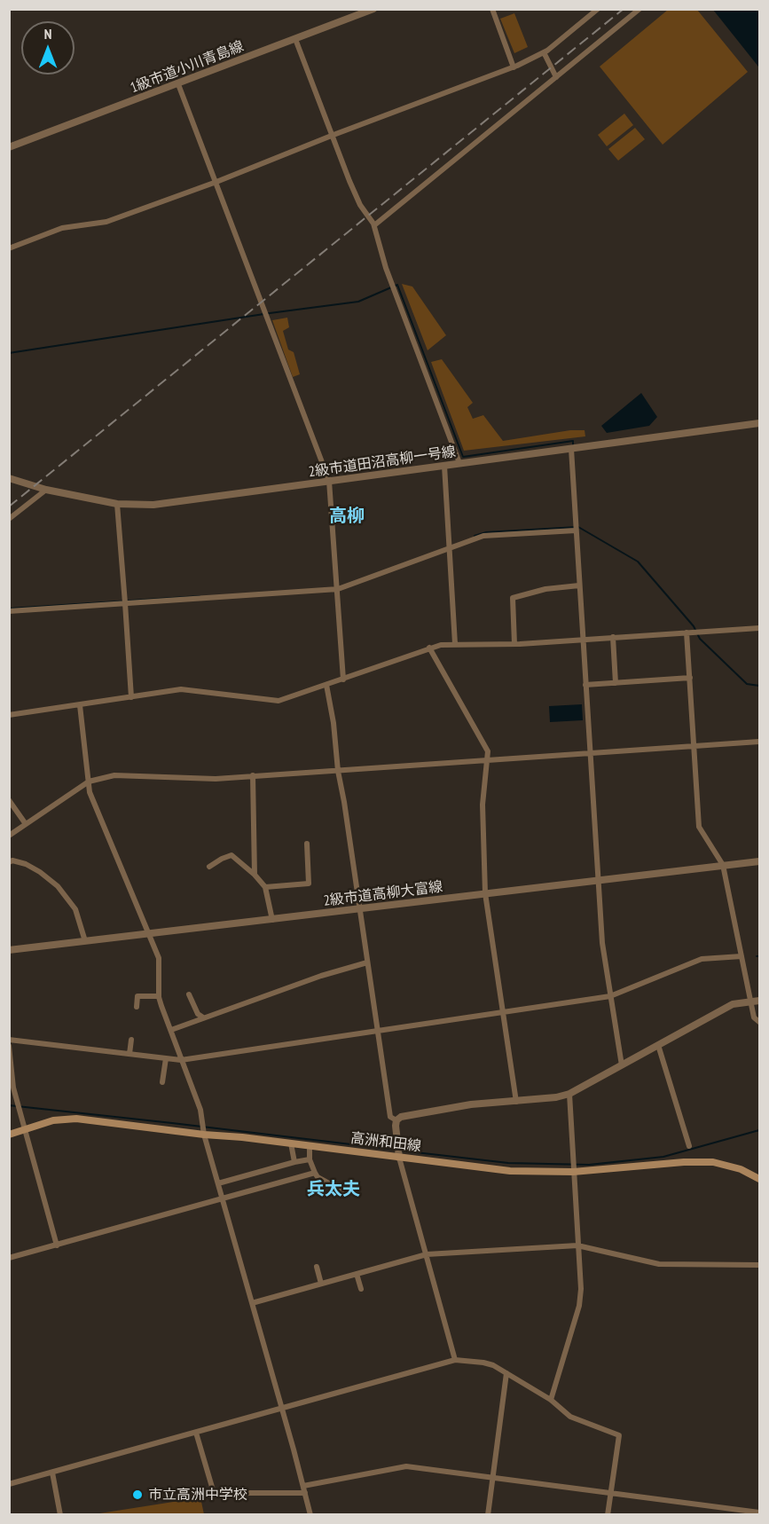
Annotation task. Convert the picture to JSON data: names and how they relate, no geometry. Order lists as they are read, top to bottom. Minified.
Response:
{"streets":{"main road":["高洲和田線"],"street":["1級市道小川青島線","2級市道田沼高柳一号線","2級市道高柳大富線"]},"districts":["高柳","兵太夫"],"places":["市立高洲中学校"],"north":"top"}
